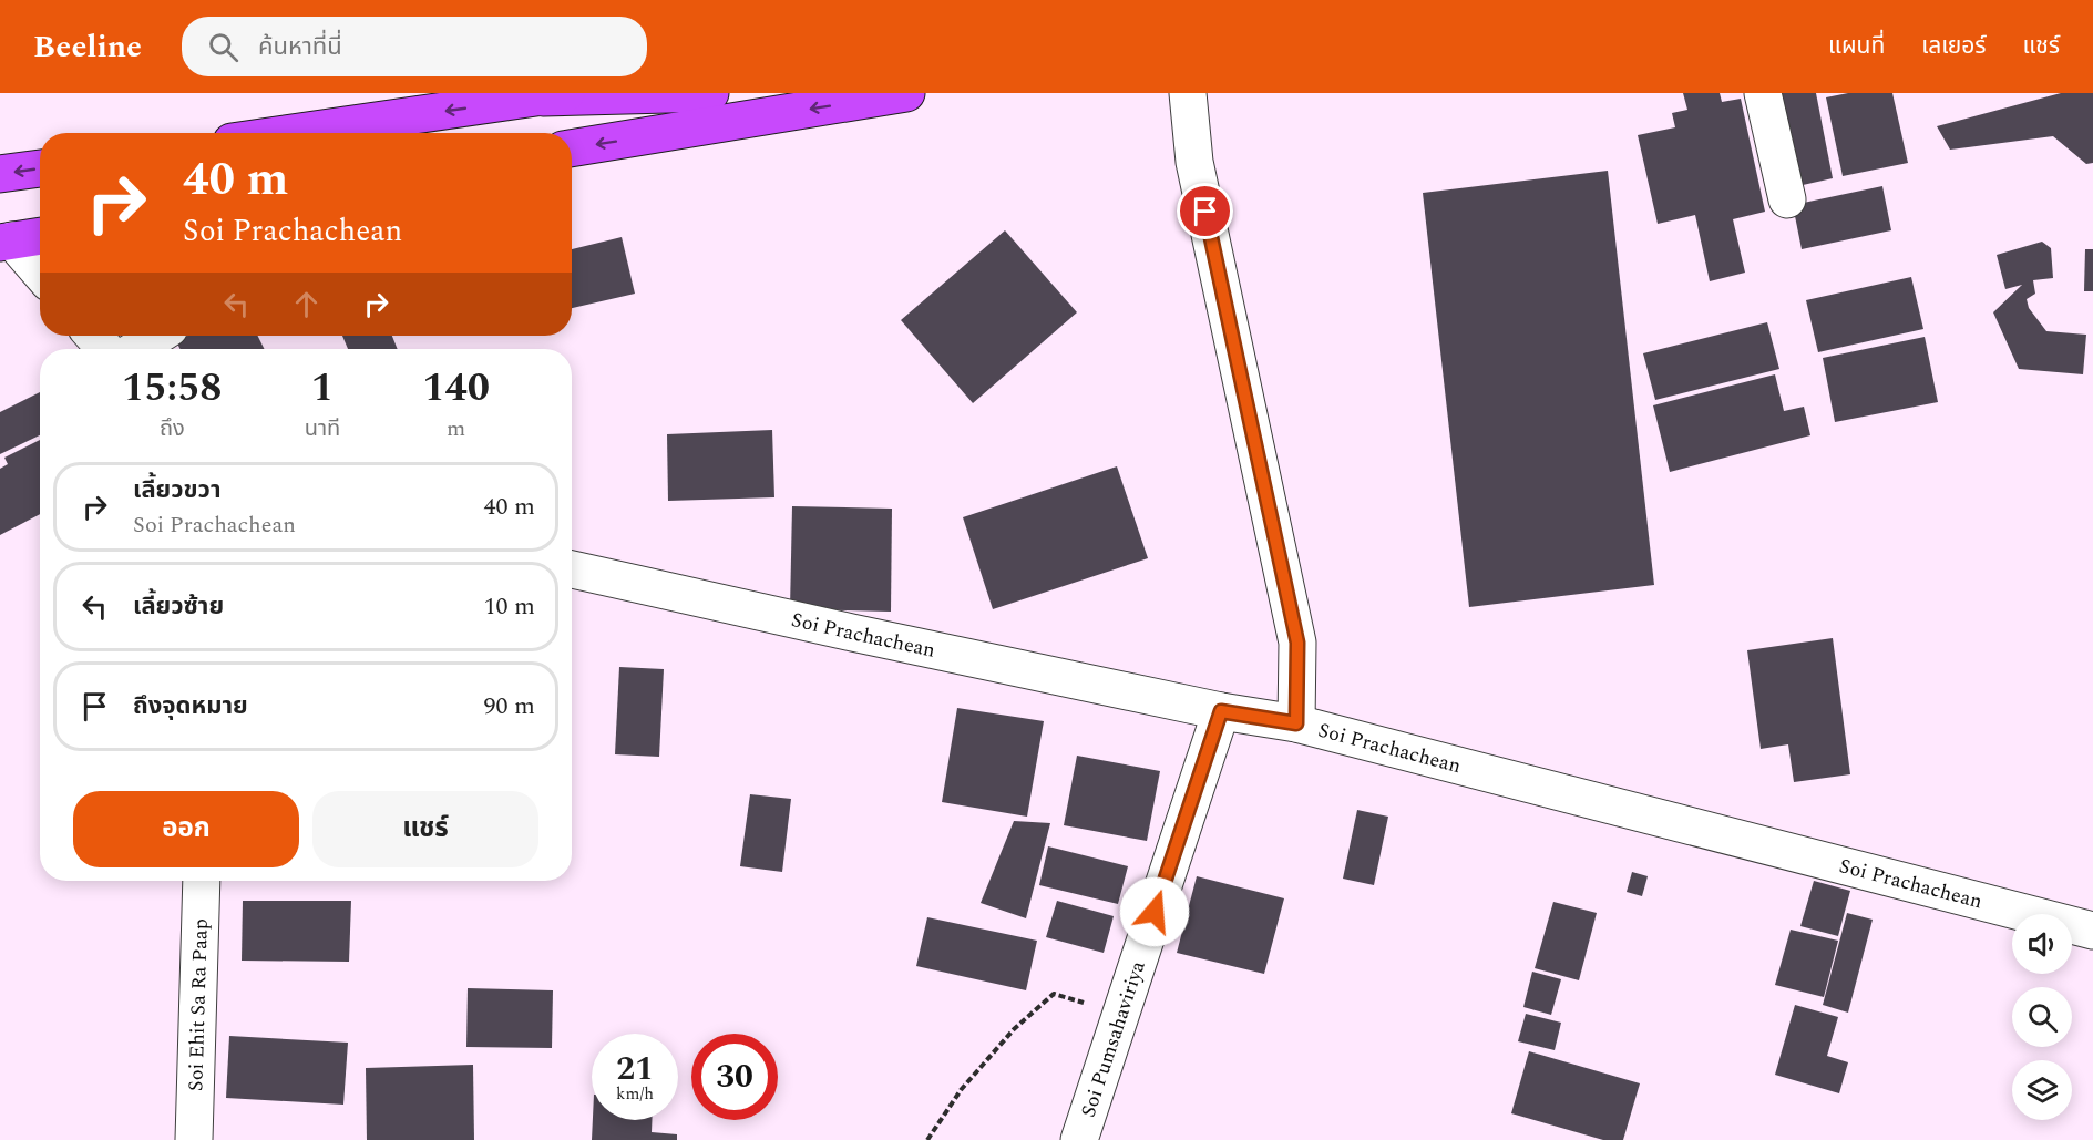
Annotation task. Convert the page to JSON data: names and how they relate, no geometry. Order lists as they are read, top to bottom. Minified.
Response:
{"streets":{"street":["Soi Prachachean","Soi Ehit Sa Ra Paap","Soi Pumsahaviriya"]},"crossings":[["Soi Prachachean","Soi Pumsahaviriya"]],"page":{"header":"Beeline","search":"ค้นหาที่นี่","nav":["แผนที่","เลเยอร์","แชร์"],"turn":["40 m","Soi Prachachean"],"eta":["15:58","ถึง","1","นาที","140","m"],"list":[{"name":"เลี้ยวขวา","note":"Soi Prachachean","value":"40 m"},{"name":"เลี้ยวซ้าย","value":"10 m"},{"name":"ถึงจุดหมาย","value":"90 m"}],"buttons":["ออก","แชร์"],"speed":"21 km/h","limit":"30"}}
